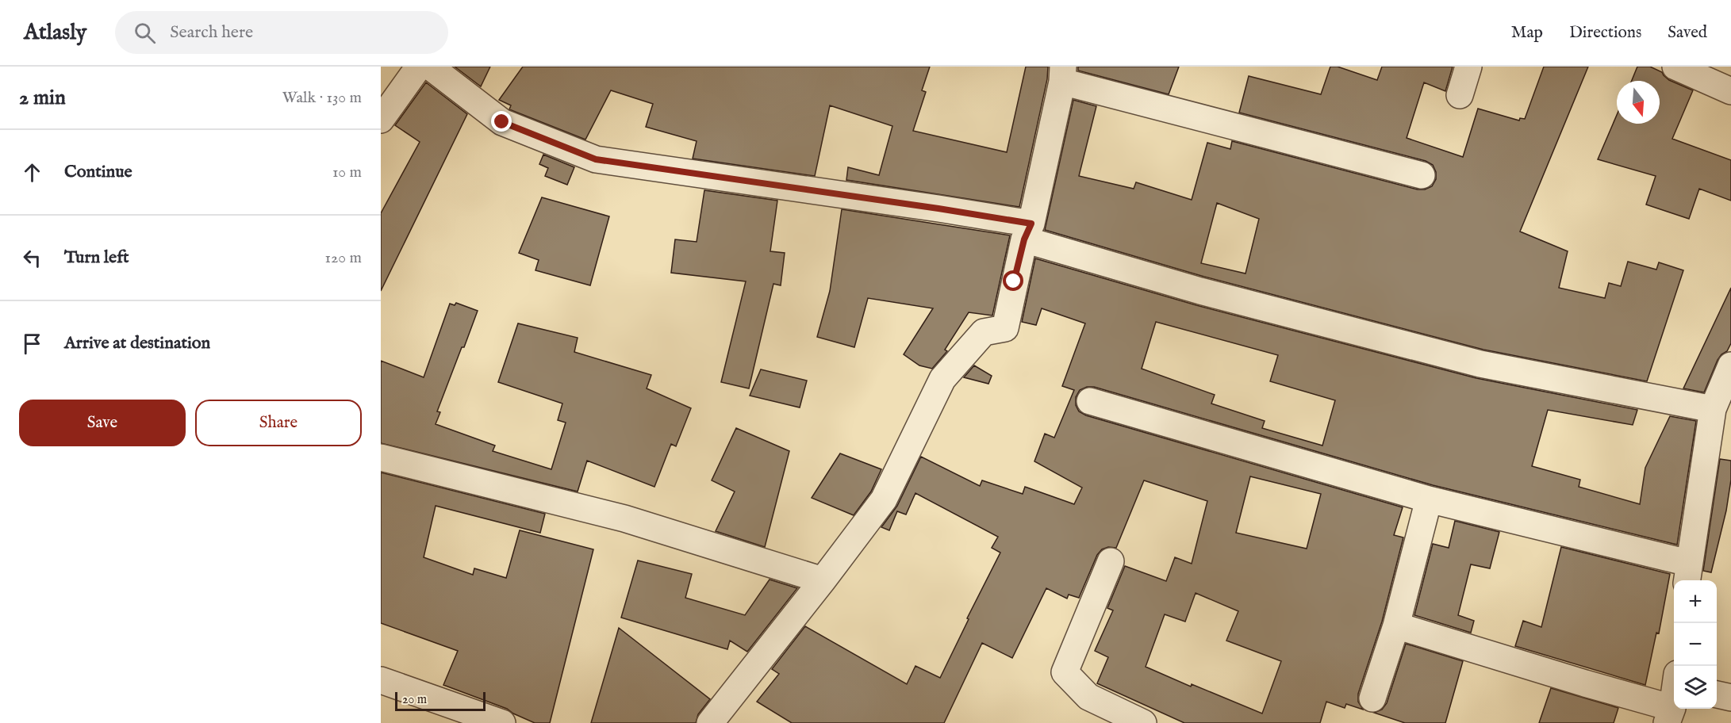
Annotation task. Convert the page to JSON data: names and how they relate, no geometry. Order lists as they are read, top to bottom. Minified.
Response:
{"scale_bar":"20 m","north":"bottom","page":{"header":"Atlasly","search":"Search here","nav":["Map","Directions","Saved"],"heading":["2 min","Walk · 130 m"],"list":[["Continue","10 m"],["Turn left","120 m"],"Arrive at destination"],"buttons":["Save","Share"],"map_buttons":["+","−"],"scale":"20 m"}}
